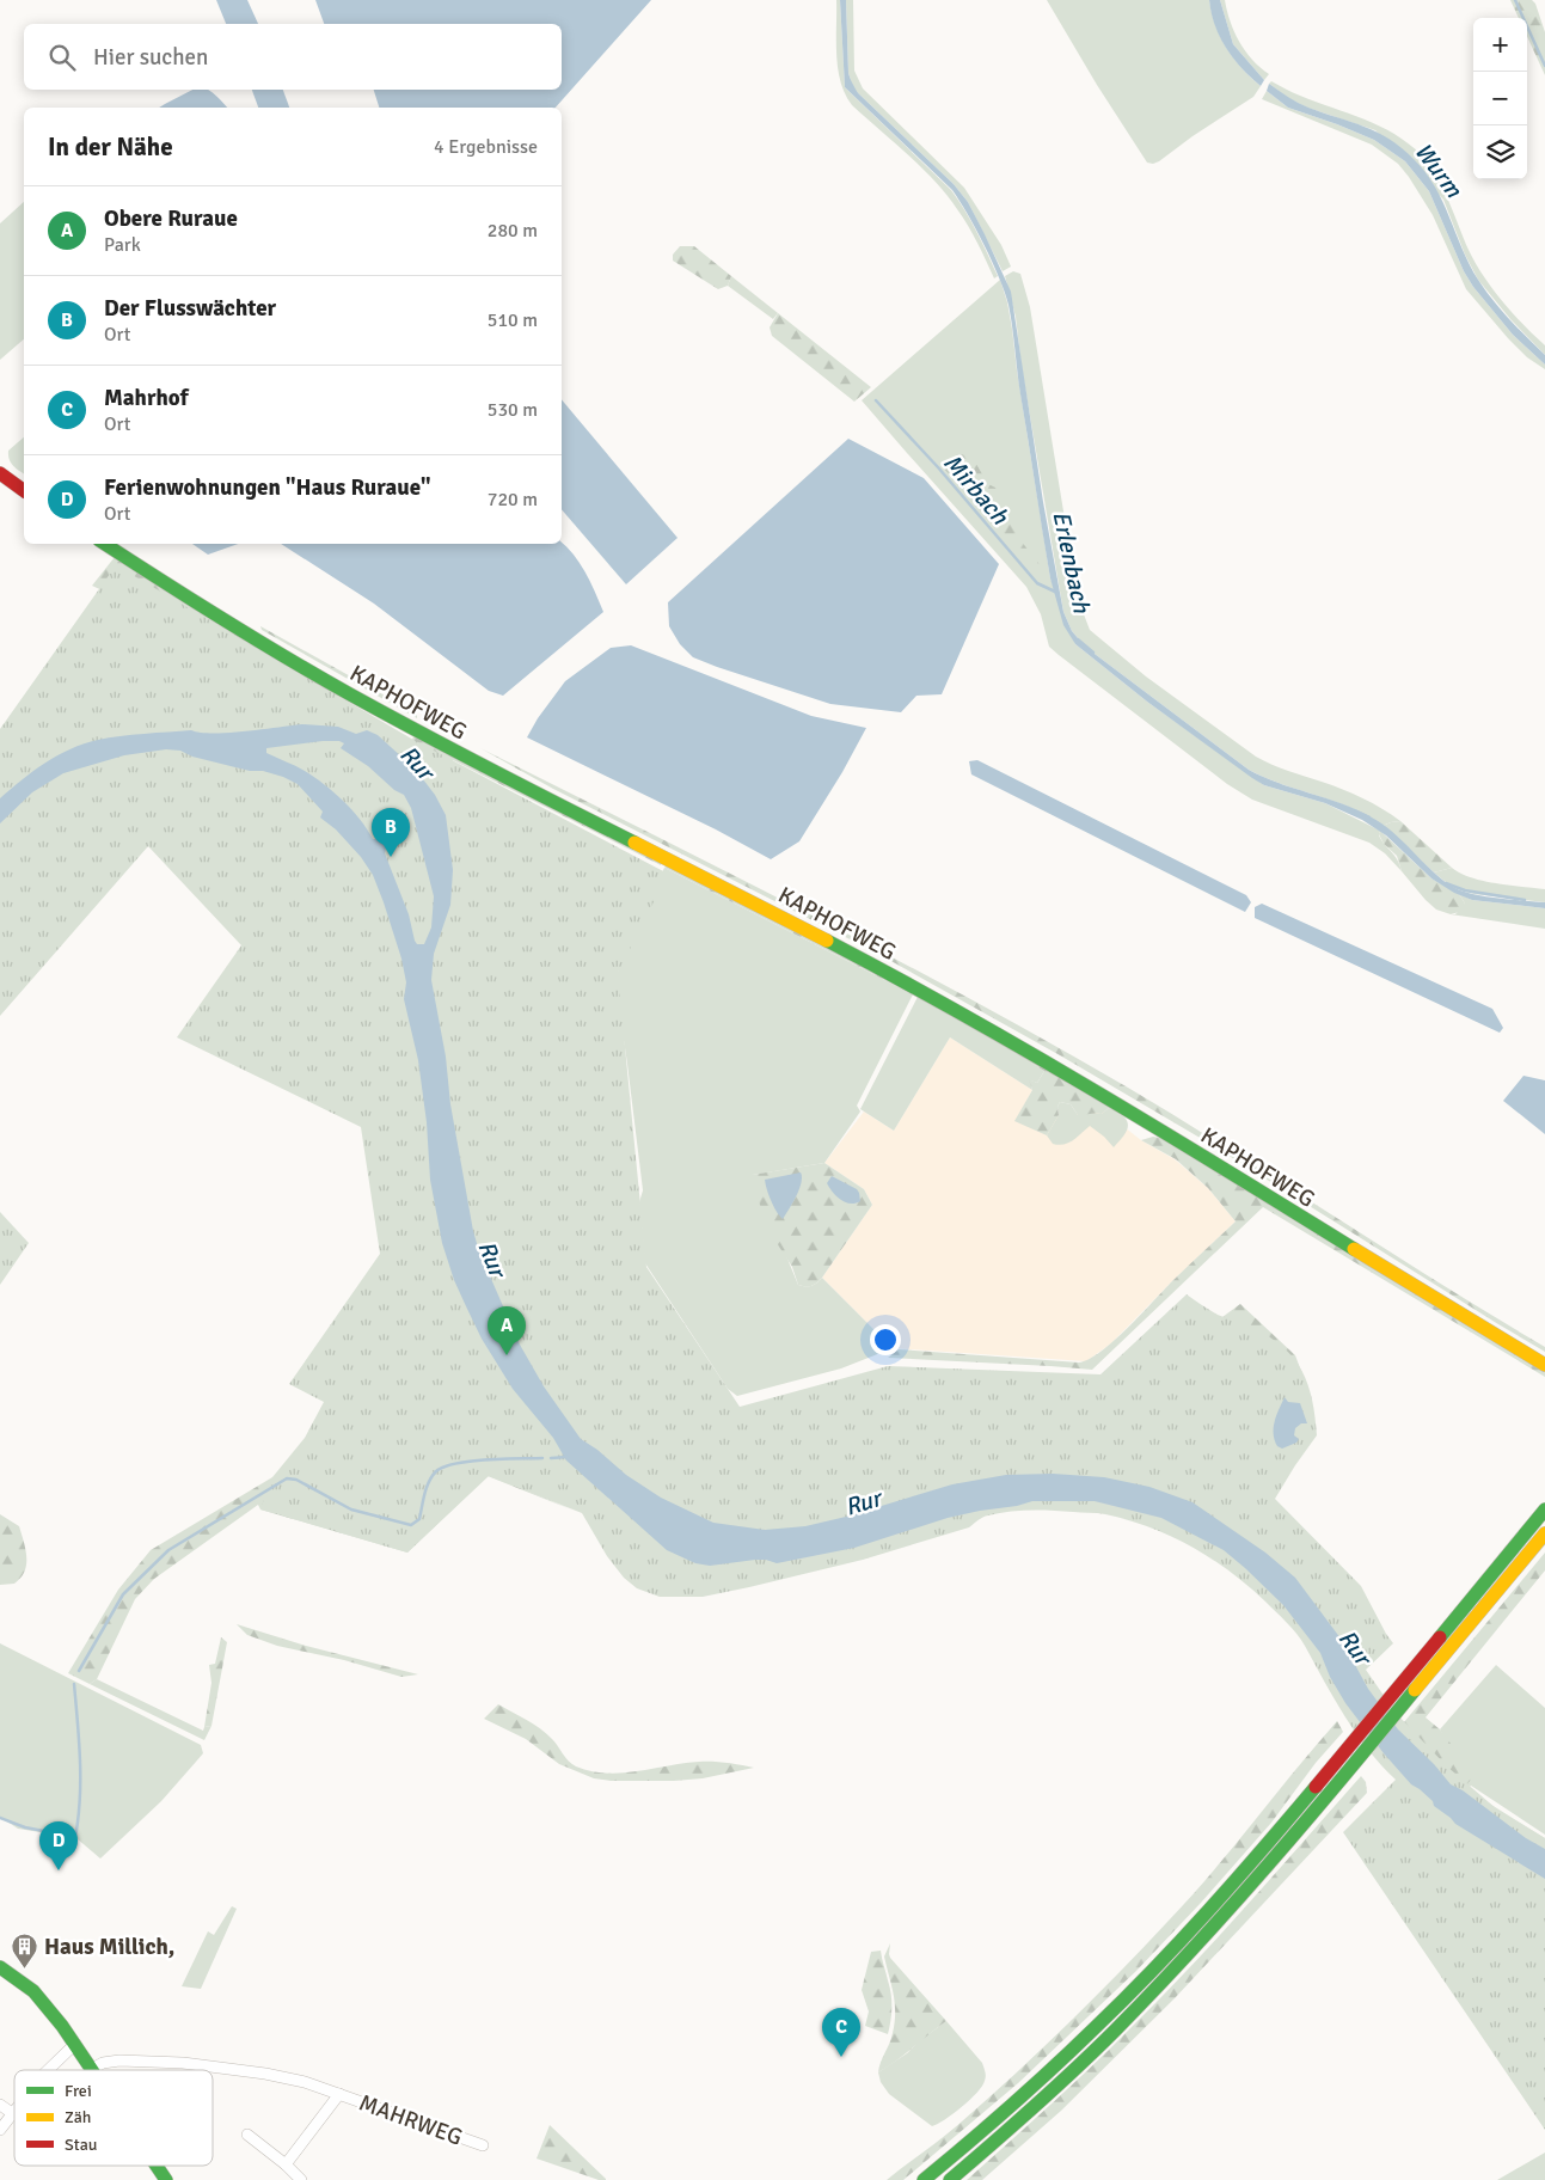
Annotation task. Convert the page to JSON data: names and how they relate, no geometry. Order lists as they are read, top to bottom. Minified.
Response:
{"streets":{"main road":["KAPHOFWEG"],"street":["MAHRWEG"]},"water":["Wurm","Mirbach","Erlenbach","Rur"],"places":{"building":["Haus Millich,"]},"legend":["Frei","Zäh","Stau"],"page":{"map_buttons":["+","−"],"search":"Hier suchen","heading":["In der Nähe","4 Ergebnisse"],"list":[{"mark":"A","name":"Obere Ruraue","note":"Park","value":"280 m"},{"mark":"B","name":"Der Flusswächter","note":"Ort","value":"510 m"},{"mark":"C","name":"Mahrhof","note":"Ort","value":"530 m"},{"mark":"D","name":"Ferienwohnungen \"Haus Ruraue\"","note":"Ort","value":"720 m"}],"pins":["B","A","D","C"]}}
